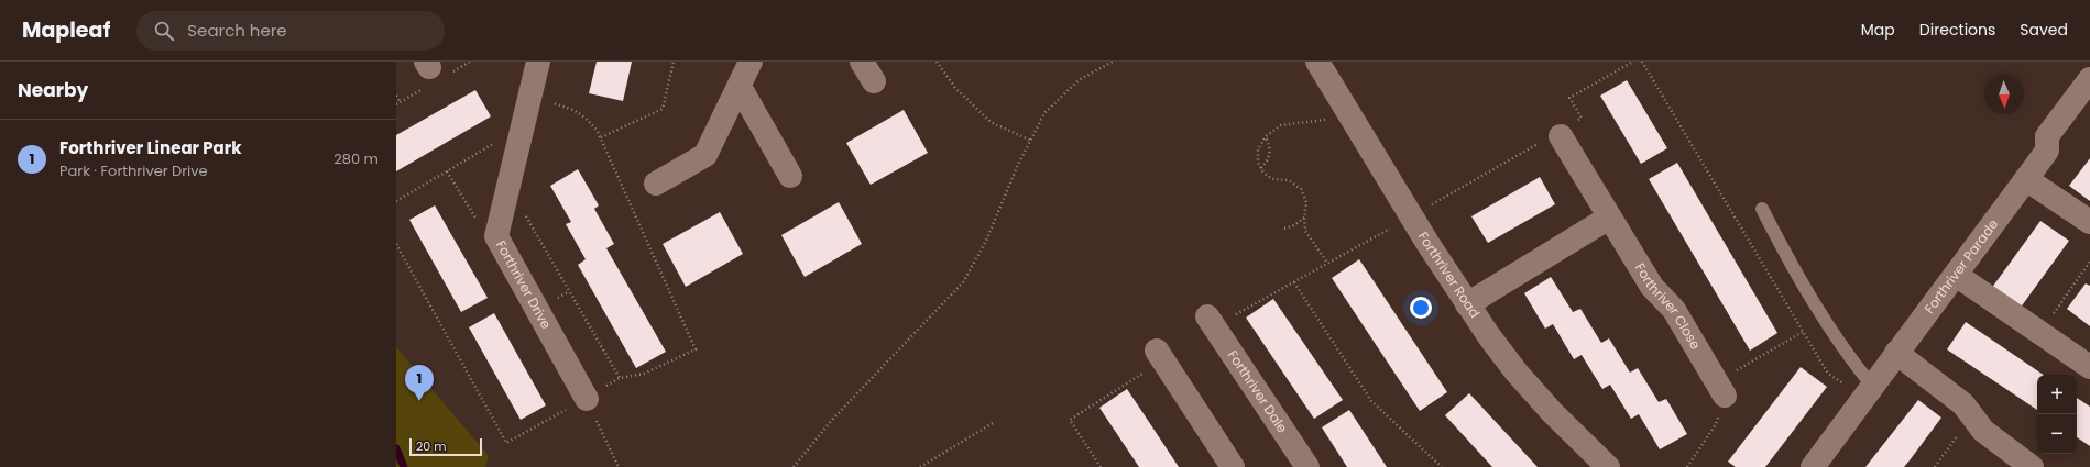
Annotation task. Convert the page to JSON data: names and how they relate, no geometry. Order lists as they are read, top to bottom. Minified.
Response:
{"streets":{"street":["Forthriver Parade","Forthriver Road","Forthriver Drive","Forthriver Close","Forthriver Dale"]},"scale_bar":"20 m","north":"bottom","page":{"header":"Mapleaf","search":"Search here","nav":["Map","Directions","Saved"],"heading":"Nearby","list":[{"mark":"1","name":"Forthriver Linear Park","note":"Park · Forthriver Drive","value":"280 m"}],"pins":"1","map_buttons":["+","−"],"scale":"20 m"}}
